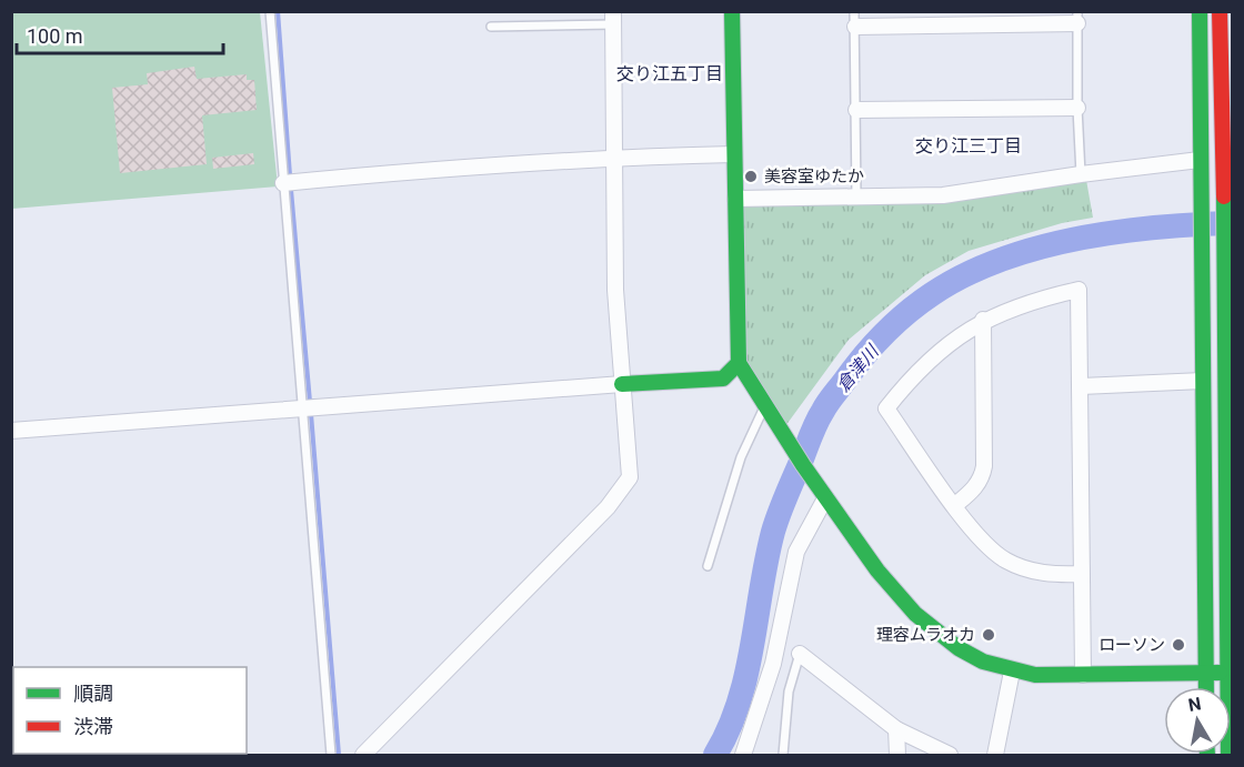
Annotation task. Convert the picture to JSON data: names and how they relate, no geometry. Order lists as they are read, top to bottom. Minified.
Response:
{"districts":["交り江五丁目","交り江三丁目"],"water":["倉津川"],"places":["美容室ゆたか","理容ムラオカ","ローソン"],"legend":["順調","渋滞"],"scale_bar":"100 m","north":"top"}
